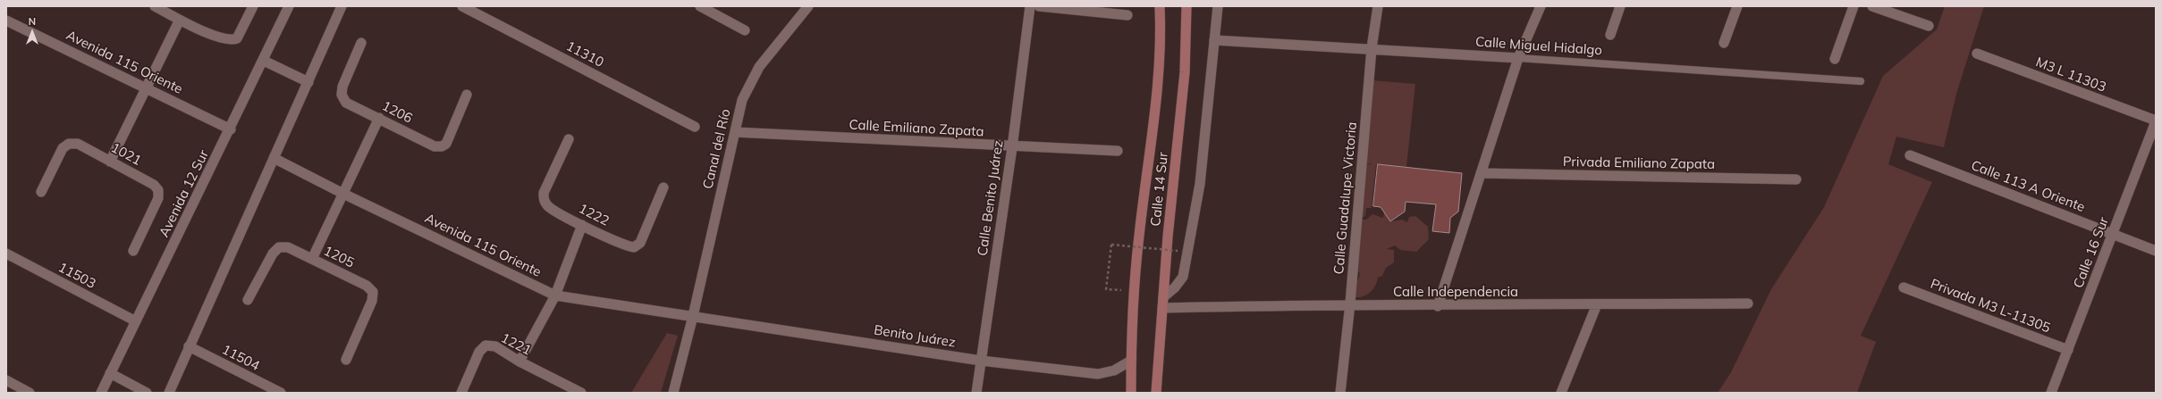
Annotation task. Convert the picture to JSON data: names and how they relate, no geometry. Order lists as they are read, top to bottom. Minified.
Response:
{"streets":{"main road":["Calle 14 Sur"],"street":["Calle Miguel Hidalgo","11310","Avenida 115 Oriente","M3 L 11303","1206","Calle Emiliano Zapata","Canal del Río","1021","Privada Emiliano Zapata","Calle 113 A Oriente","Avenida 12 Sur","Calle Benito Juárez","Calle Guadalupe Victoria","1222","Calle 16 Sur","1205","11503","Calle Independencia","Privada M3 L-11305","Benito Juárez","1221","11504"]},"crossings":[["Calle Miguel Hidalgo","Calle Guadalupe Victoria"],["Avenida 115 Oriente","Canal del Río"],["Avenida 115 Oriente","Avenida 12 Sur"],["Avenida 115 Oriente","Benito Juárez"],["M3 L 11303","Calle 16 Sur"],["Calle Emiliano Zapata","Canal del Río"],["Calle Emiliano Zapata","Calle Benito Juárez"],["Canal del Río","Benito Juárez"],["Calle 113 A Oriente","Calle 16 Sur"],["Calle 14 Sur","Calle Independencia"],["Calle 14 Sur","Benito Juárez"],["Avenida 12 Sur","11503"],["Calle Benito Juárez","Benito Juárez"],["Calle Guadalupe Victoria","Calle Independencia"],["Calle 16 Sur","Privada M3 L-11305"]],"north":"top"}
